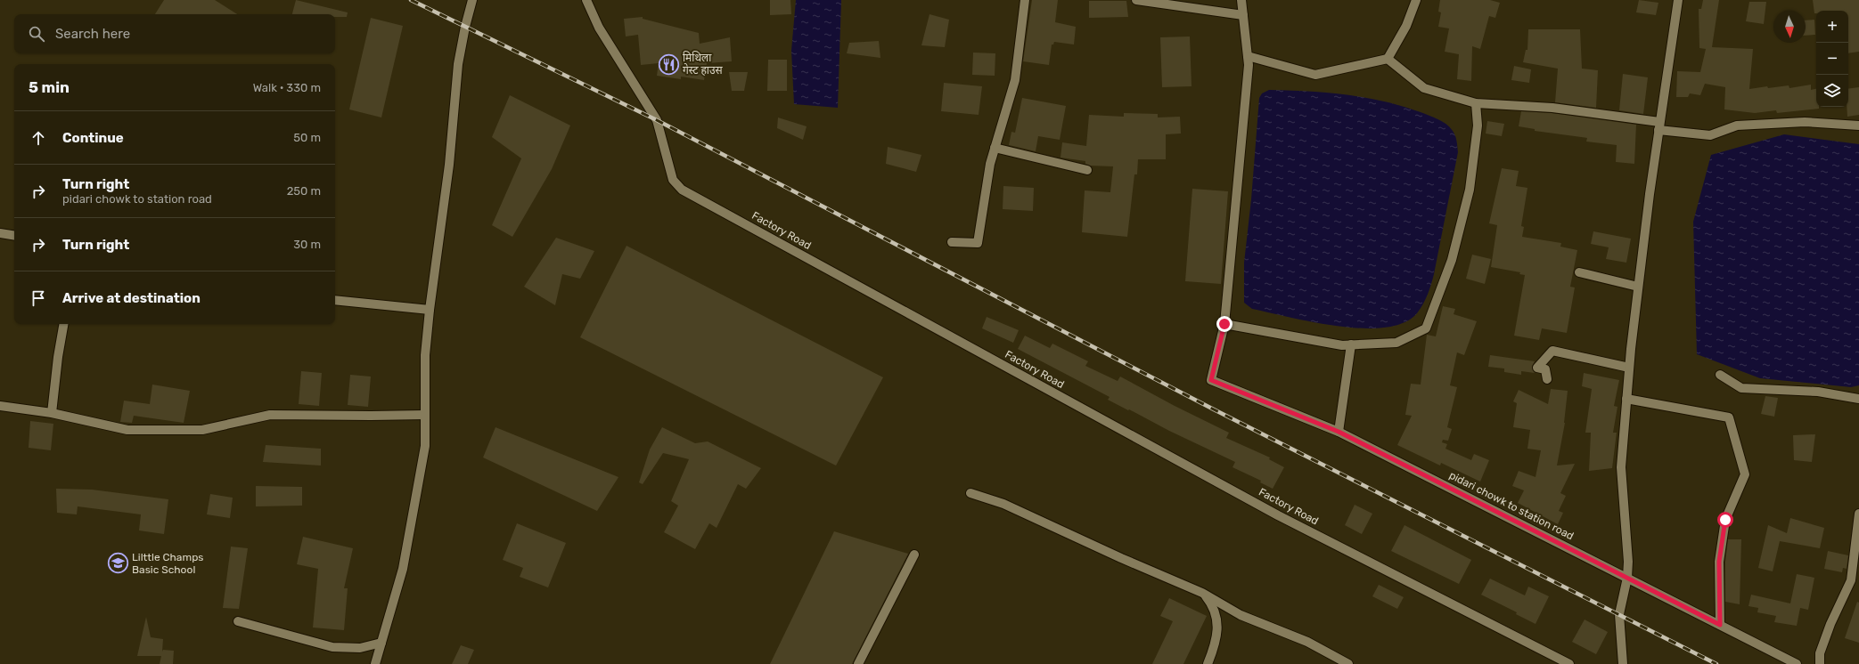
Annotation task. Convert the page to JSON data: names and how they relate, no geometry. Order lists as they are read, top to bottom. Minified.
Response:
{"streets":{"street":["Factory Road","pidari chowk to station road"]},"places":{"restaurant":["मिथिला गेस्ट हाउस"],"school or university":["Lilttle Champs Basic School"]},"north":"bottom","page":{"map_buttons":["+","−"],"search":"Search here","heading":["5 min","Walk · 330 m"],"list":[["Continue","50 m"],["Turn right","pidari chowk to station road","250 m"],["Turn right","30 m"],"Arrive at destination"]}}
